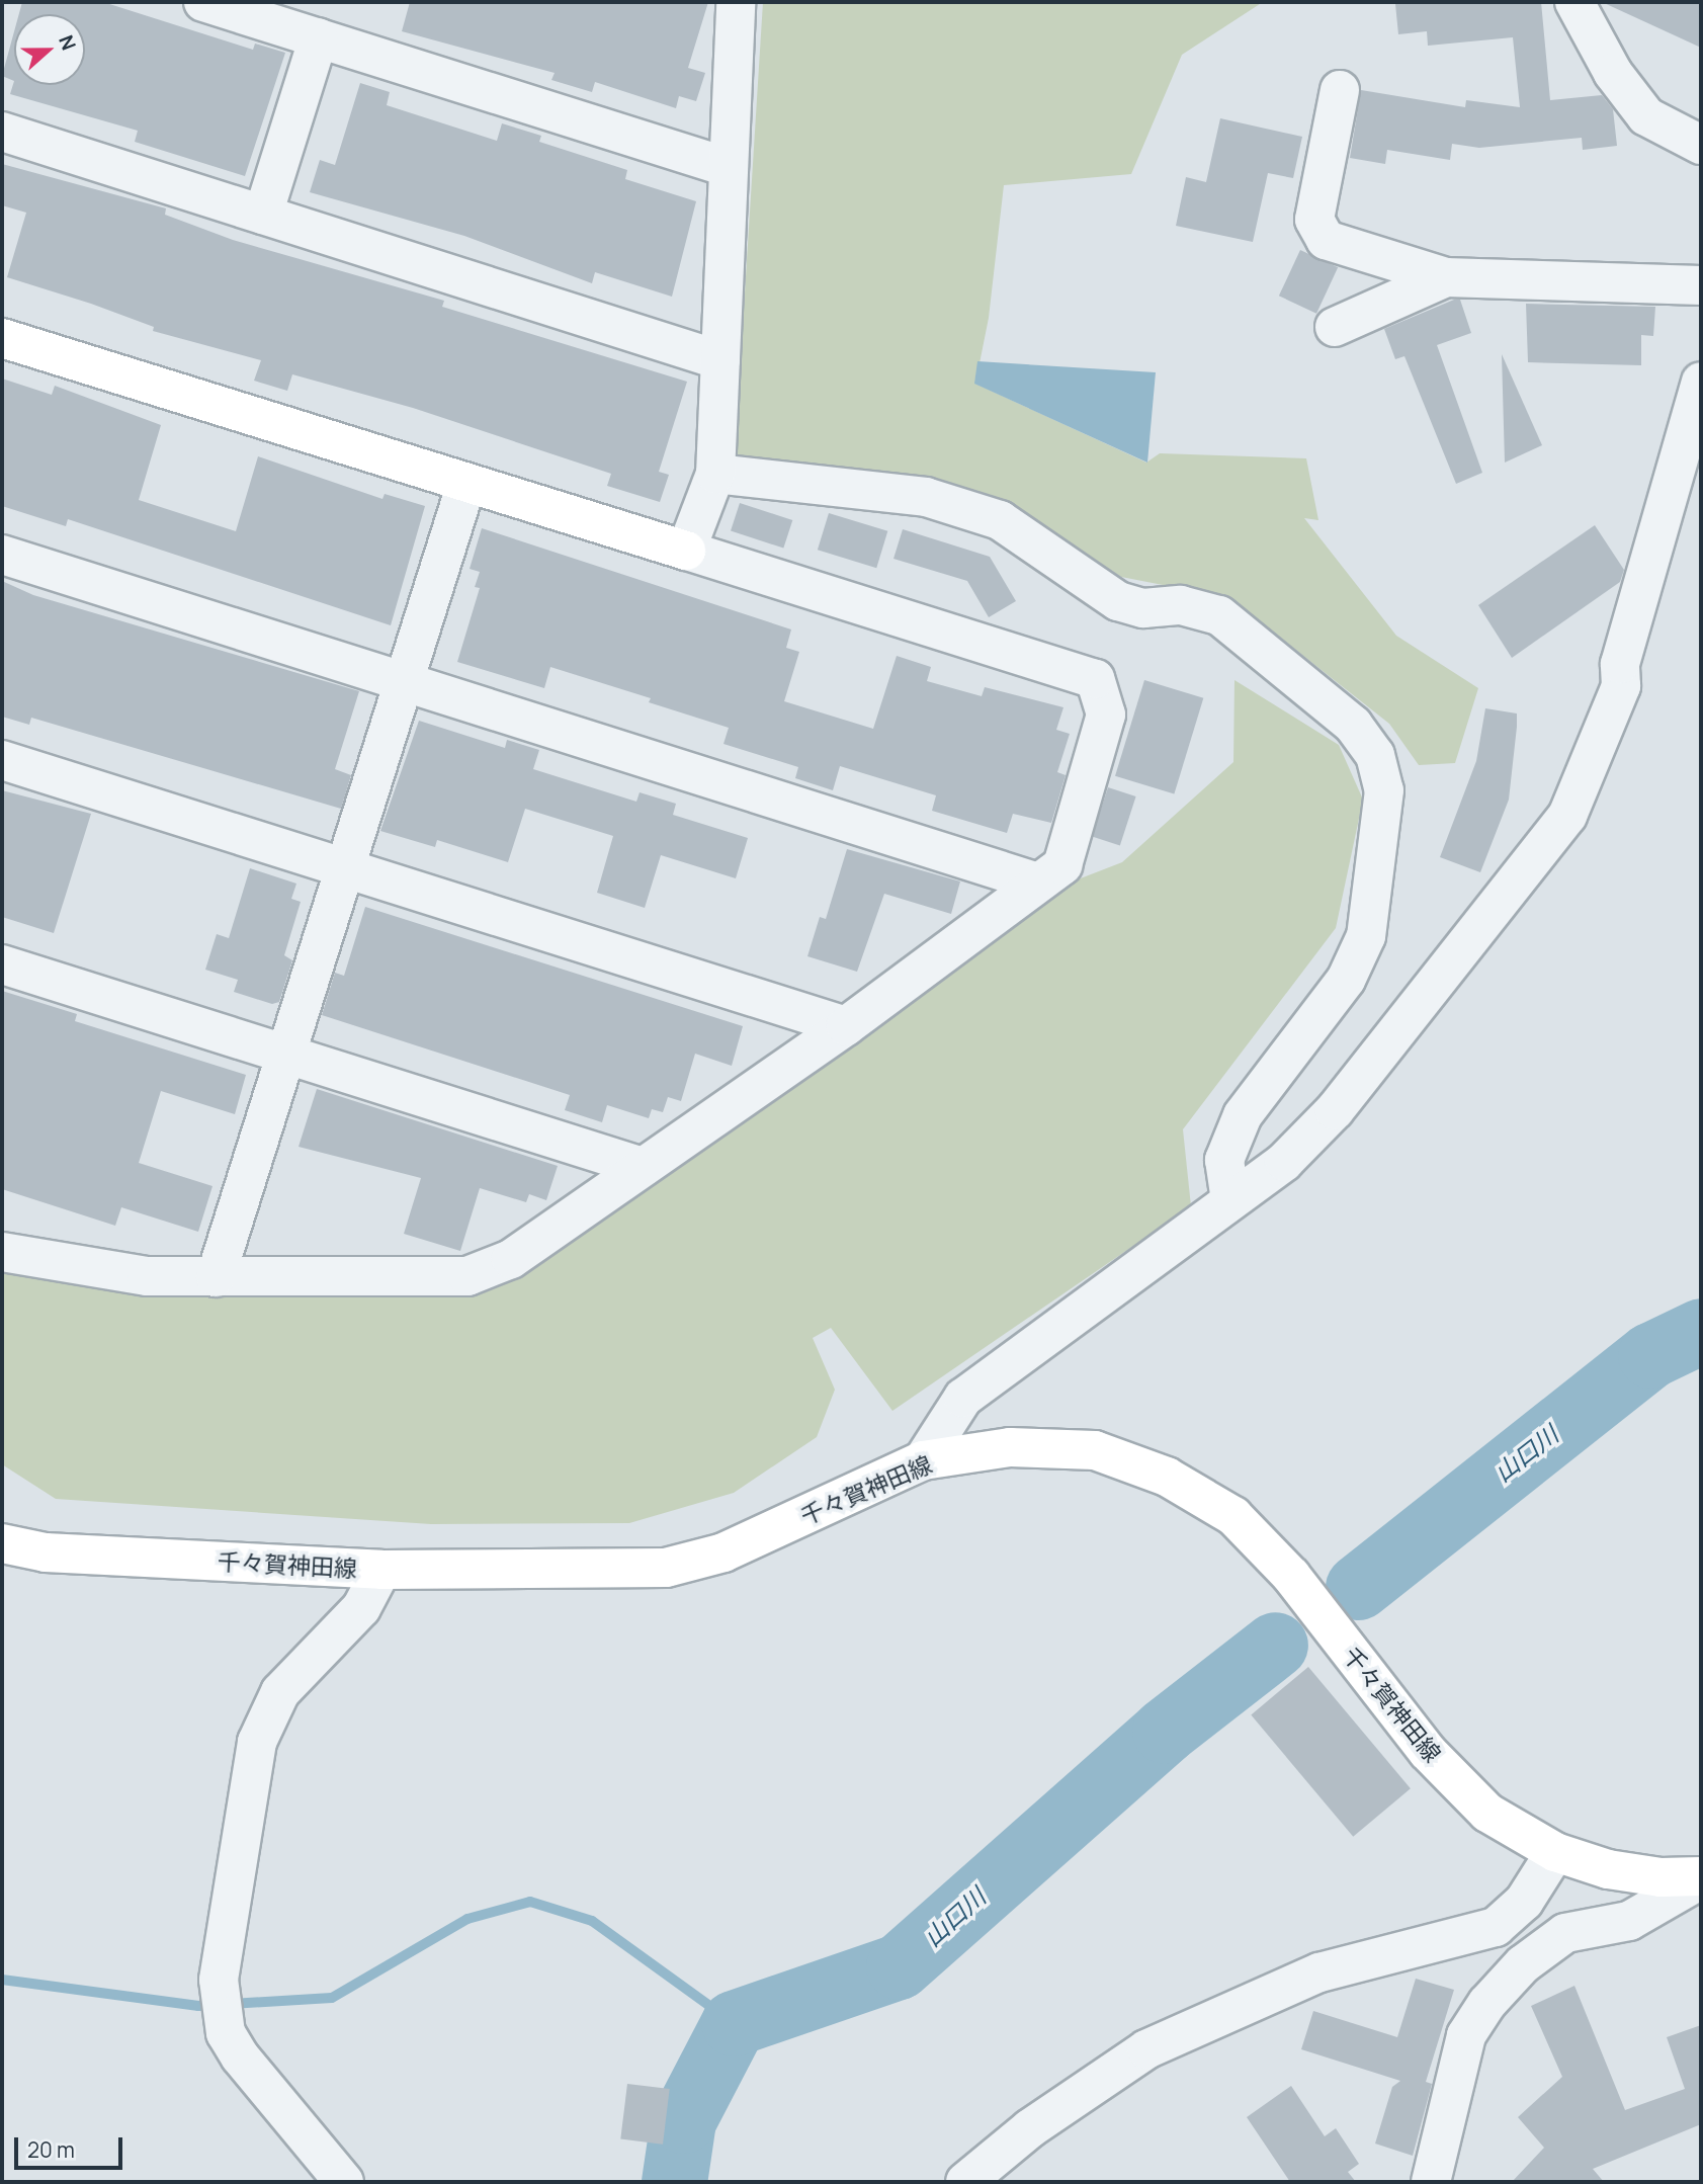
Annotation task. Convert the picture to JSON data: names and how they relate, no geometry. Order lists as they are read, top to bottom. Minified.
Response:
{"streets":{"main road":["千々賀神田線"]},"water":["山口川"],"scale_bar":"20 m","north":"right"}
